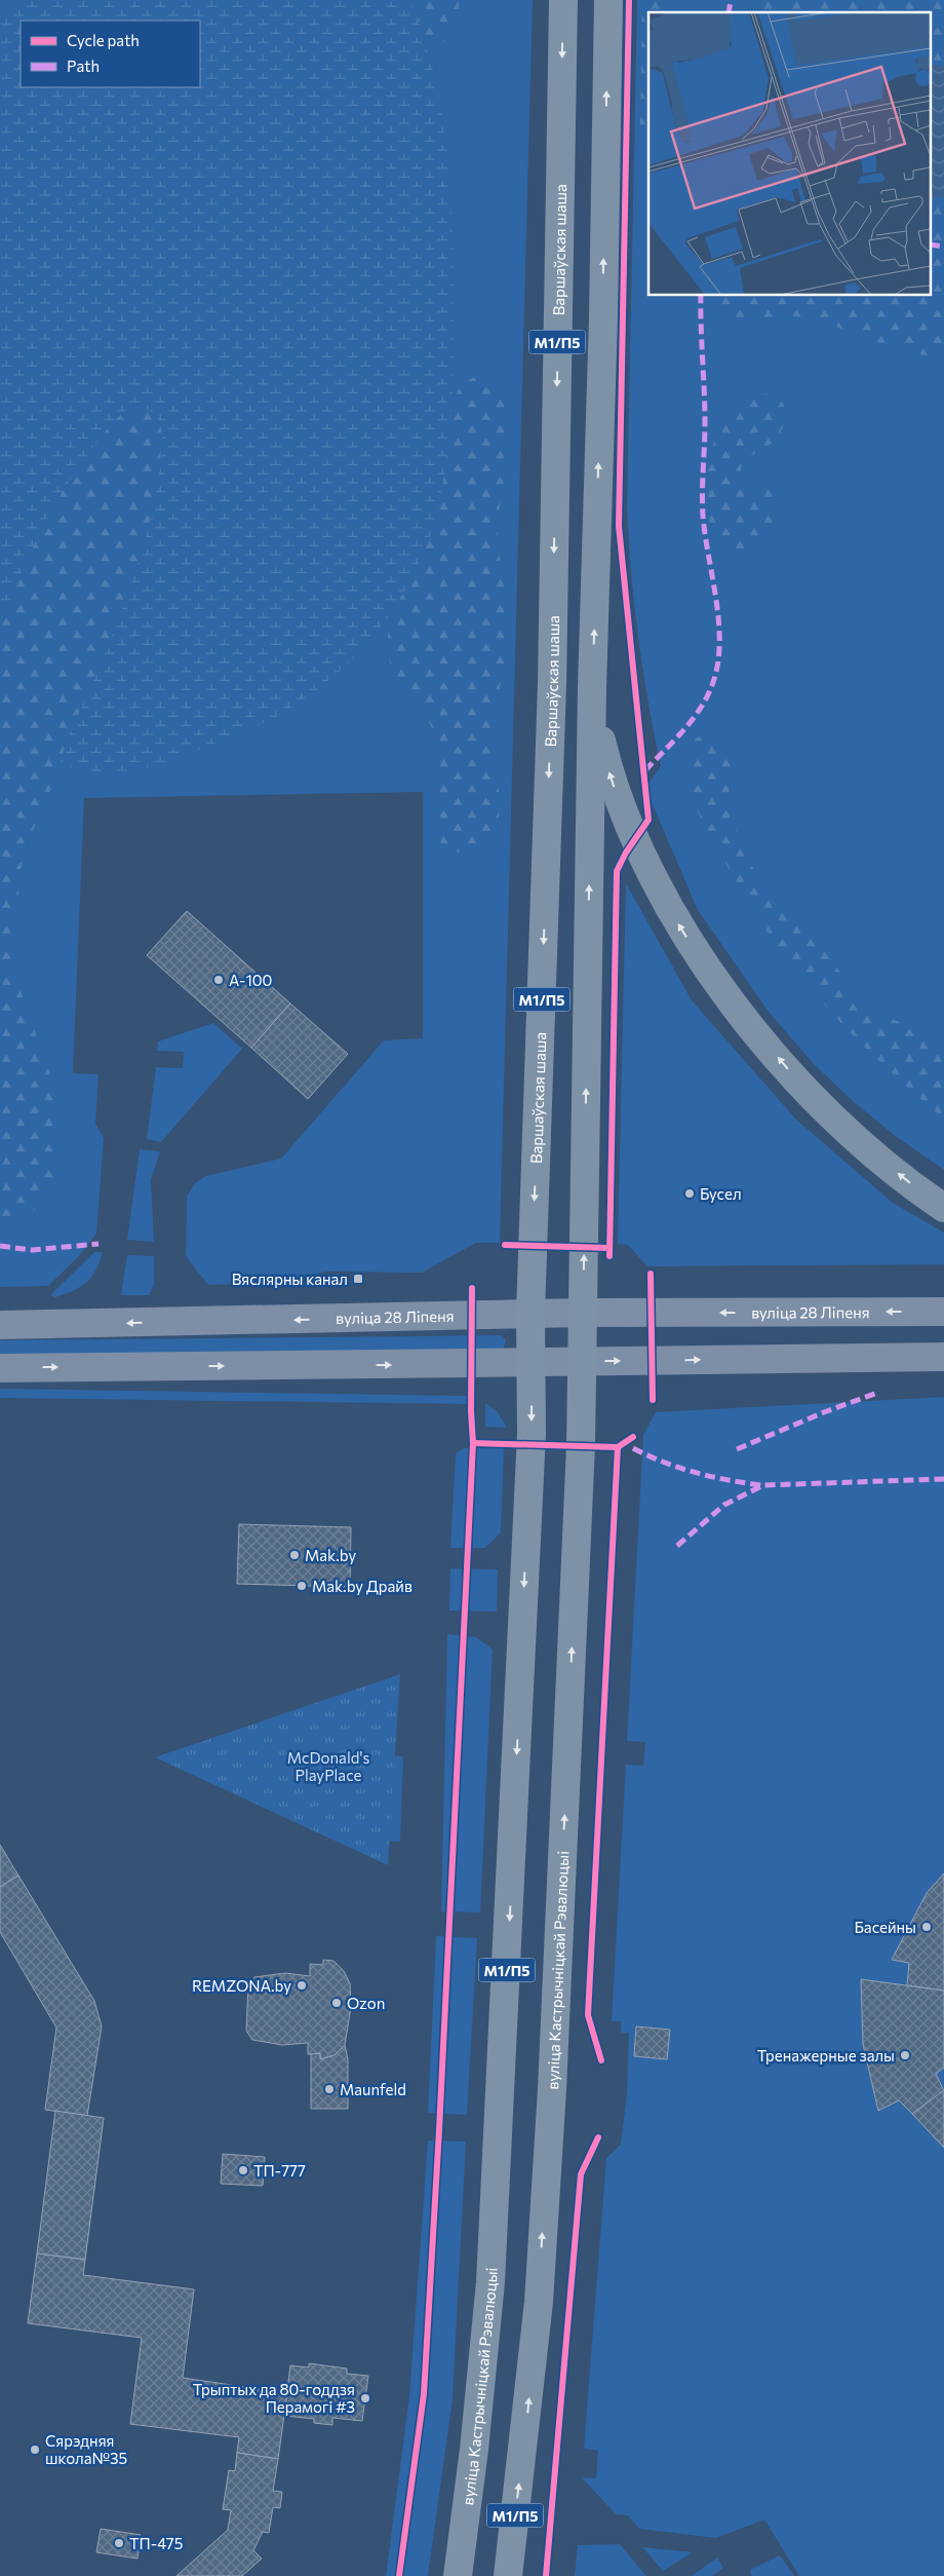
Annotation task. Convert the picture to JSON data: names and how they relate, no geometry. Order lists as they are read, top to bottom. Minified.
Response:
{"streets":{"highway":["Варшаўская шаша","М1/П5","вуліца Кастрычніцкай Рэвалюцыі"],"main road":["вуліца 28 Ліпеня"]},"crossings":[["Варшаўская шаша","вуліца 28 Ліпеня"],["Варшаўская шаша","вуліца Кастрычніцкай Рэвалюцыі"],["М1/П5","вуліца 28 Ліпеня"],["М1/П5","вуліца Кастрычніцкай Рэвалюцыі"]],"parks":["McDonald's PlayPlace"],"places":{"other":["А-100","Бусел","Mak.by","Маk.by Драйв","Басейны","REMZONA.by","Ozon","Тренажерные залы","Maunfeld","ТП-777","Трыптых да 80-годдзя Перамогі #3","Сярэдняя школа№35","ТП-475"],"transit":["Вяслярны канал"]},"legend":["Cycle path","Path"]}
